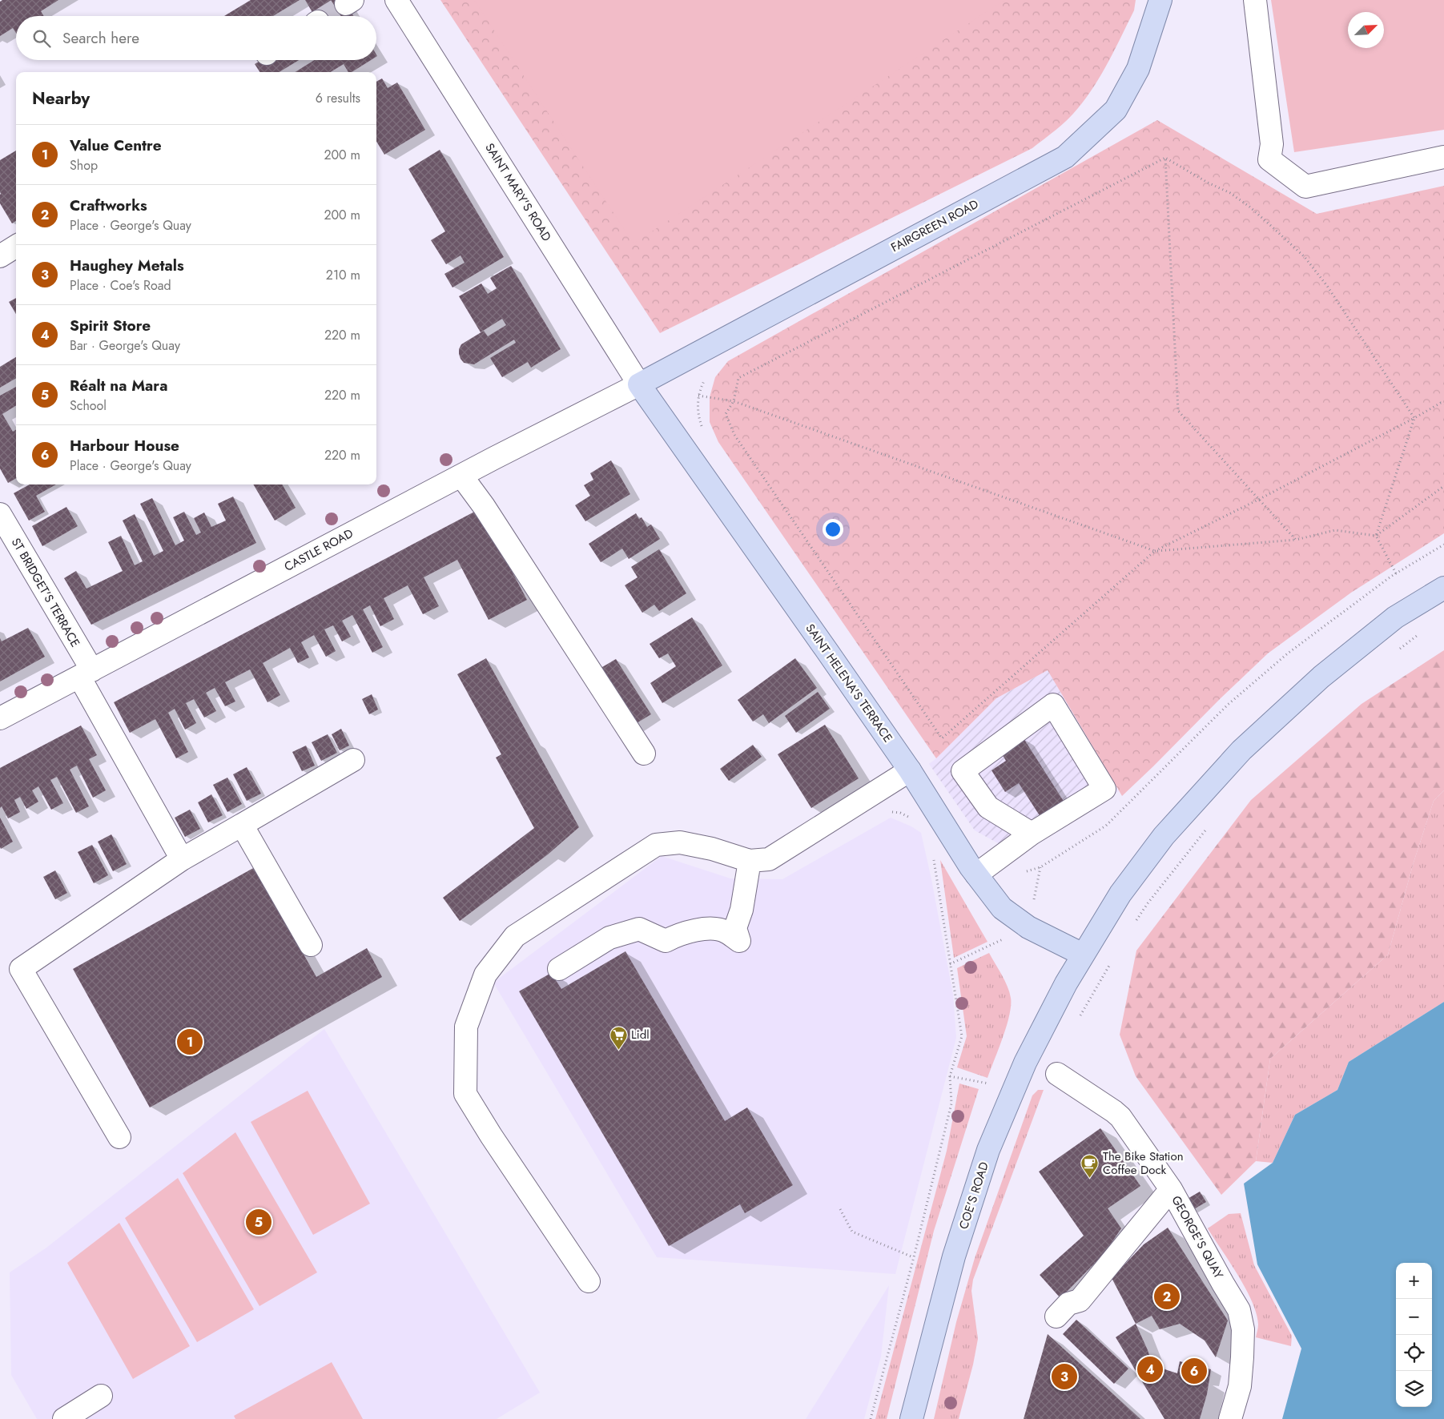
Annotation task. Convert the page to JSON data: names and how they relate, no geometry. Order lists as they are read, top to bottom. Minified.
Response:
{"streets":{"main road":["FAIRGREEN ROAD","SAINT HELENA'S TERRACE","COE'S ROAD"],"street":["SAINT MARY'S ROAD","CASTLE ROAD","ST BRIDGET'S TERRACE","GEORGE'S QUAY"]},"crossings":[["SAINT MARY'S ROAD","FAIRGREEN ROAD"],["SAINT MARY'S ROAD","CASTLE ROAD"],["SAINT MARY'S ROAD","SAINT HELENA'S TERRACE"],["FAIRGREEN ROAD","CASTLE ROAD"],["FAIRGREEN ROAD","SAINT HELENA'S TERRACE"],["CASTLE ROAD","ST BRIDGET'S TERRACE"],["CASTLE ROAD","SAINT HELENA'S TERRACE"],["SAINT HELENA'S TERRACE","COE'S ROAD"]],"places":{"supermarket":["Lidl"],"cafe":["The Bike Station Coffee Dock"]},"north":"top right","page":{"search":"Search here","heading":["Nearby","6 results"],"list":[{"mark":"1","name":"Value Centre","note":"Shop","value":"200 m"},{"mark":"2","name":"Craftworks","note":"Place · George's Quay","value":"200 m"},{"mark":"3","name":"Haughey Metals","note":"Place · Coe's Road","value":"210 m"},{"mark":"4","name":"Spirit Store","note":"Bar · George's Quay","value":"220 m"},{"mark":"5","name":"Réalt na Mara","note":"School","value":"220 m"},{"mark":"6","name":"Harbour House","note":"Place · George's Quay","value":"220 m"}],"pins":["1","5","2","4","6","3"],"map_buttons":["+","−"]}}
